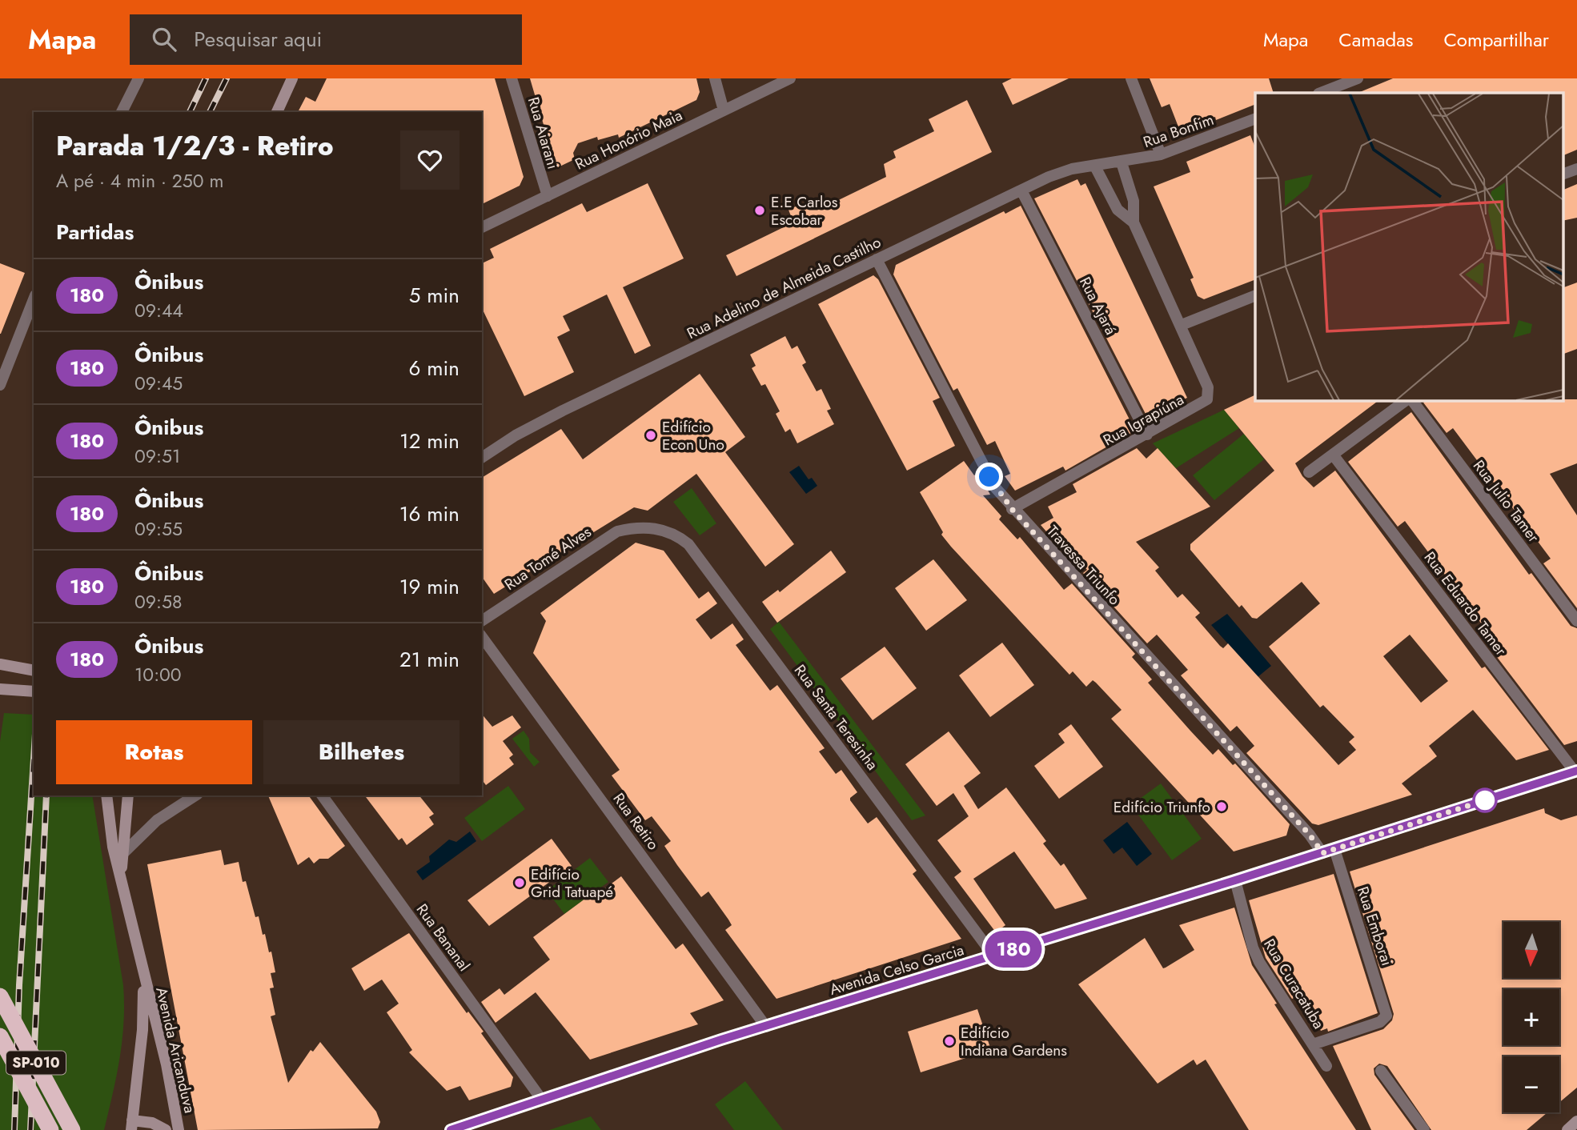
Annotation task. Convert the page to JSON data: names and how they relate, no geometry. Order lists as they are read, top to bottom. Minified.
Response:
{"streets":{"highway":["SP-010"],"main road":["Avenida Celso Garcia","Avenida Aricanduva"],"street":["Rua Bonfim","Rua Aiarani","Rua Honório Maia","Rua Adelino de Almeida Castilho","Rua Ajará","Rua Igrapiúna","Rua Julio Tamer","Rua Tomé Alves","Travessa Triunfo","Rua Eduardo Tamer","Rua Santa Teresinha","Rua Retiro","Rua Emborai","Rua Bananal","Rua Curacatuba"]},"crossings":[["Rua Bonfim","Rua Adelino de Almeida Castilho"],["Rua Bonfim","Rua Igrapiúna"],["Rua Aiarani","Rua Honório Maia"],["Rua Adelino de Almeida Castilho","Rua Ajará"],["Rua Adelino de Almeida Castilho","Rua Igrapiúna"],["Rua Adelino de Almeida Castilho","Travessa Triunfo"],["Rua Ajará","Rua Igrapiúna"],["Rua Igrapiúna","Travessa Triunfo"],["Rua Tomé Alves","Rua Santa Teresinha"],["Travessa Triunfo","Avenida Celso Garcia"],["Rua Eduardo Tamer","Avenida Celso Garcia"],["Rua Santa Teresinha","Avenida Celso Garcia"],["Rua Retiro","Avenida Celso Garcia"],["Rua Emborai","Avenida Celso Garcia"],["Rua Emborai","Rua Curacatuba"],["Rua Bananal","Avenida Celso Garcia"],["Avenida Celso Garcia","Rua Curacatuba"]],"places":["E.E Carlos Escobar","Edifício Econ Uno","Edifício Triunfo","Edifício Grid Tatuapé","Edifício Indiana Gardens"],"lines":["bus line 180"],"north":"bottom","page":{"header":"Mapa","search":"Pesquisar aqui","nav":["Mapa","Camadas","Compartilhar"],"on_map":"180","heading":[["Parada 1/2/3 - Retiro","A pé · 4 min · 250 m"],"Partidas"],"list":[{"mark":"180","name":"Ônibus","note":"09:44","value":"5 min"},{"mark":"180","name":"Ônibus","note":"09:45","value":"6 min"},{"mark":"180","name":"Ônibus","note":"09:51","value":"12 min"},{"mark":"180","name":"Ônibus","note":"09:55","value":"16 min"},{"mark":"180","name":"Ônibus","note":"09:58","value":"19 min"},{"mark":"180","name":"Ônibus","note":"10:00","value":"21 min"}],"buttons":["Rotas","Bilhetes"],"map_buttons":["+","−"]}}
